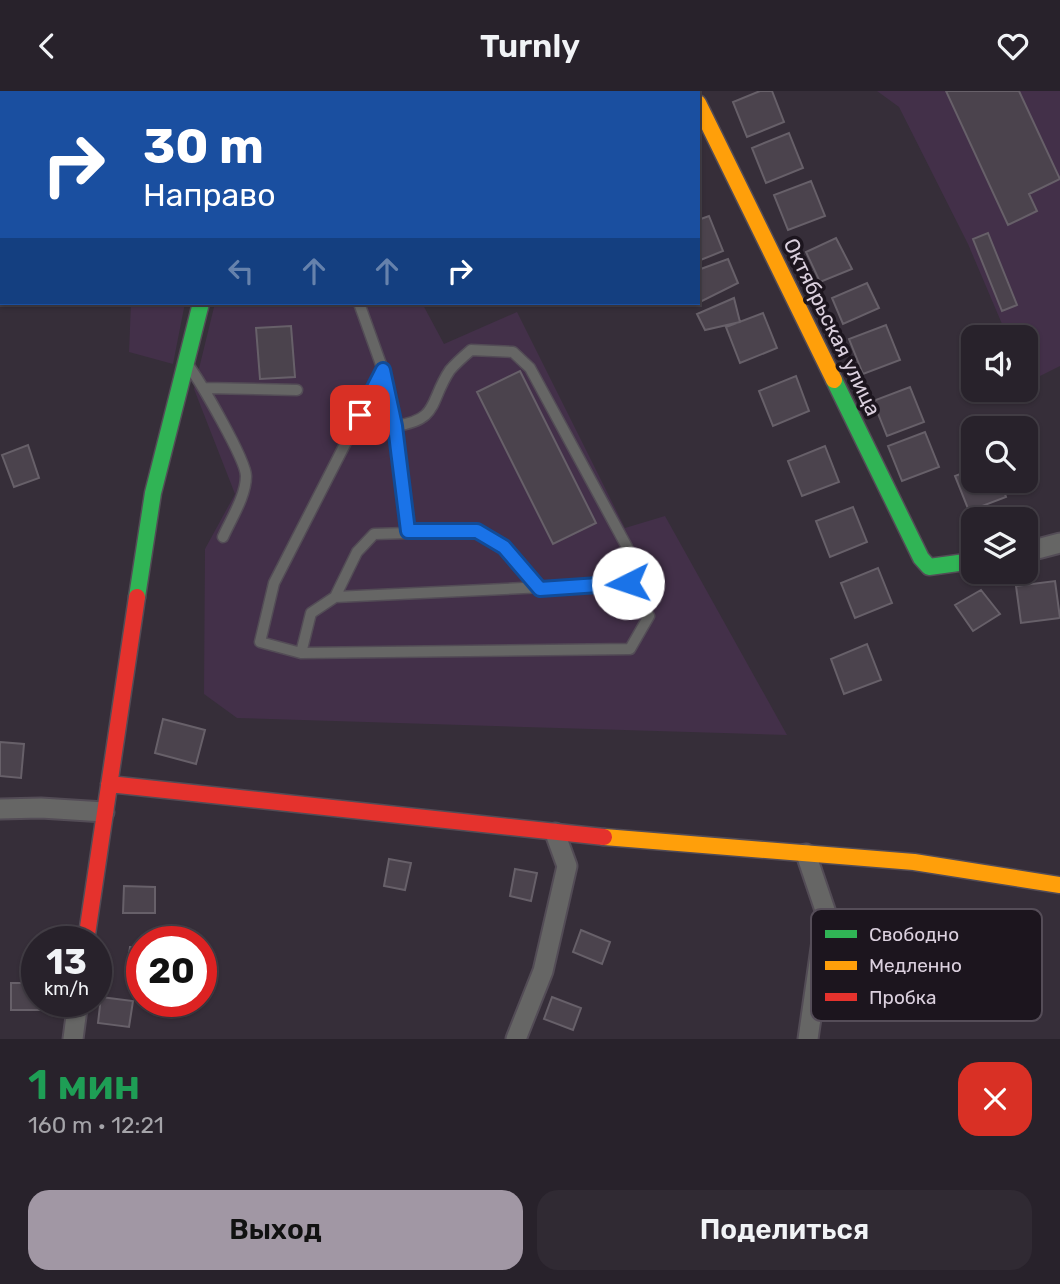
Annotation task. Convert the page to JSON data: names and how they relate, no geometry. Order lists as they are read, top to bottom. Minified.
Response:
{"streets":{"street":["Октябрьская улица"]},"legend":["Свободно","Медленно","Пробка"],"page":{"header":"Turnly","turn":["30 m","Направо"],"speed":"13 km/h","limit":"20","heading":["1 мин","160 m · 12:21"],"buttons":["Выход","Поделиться"]}}
